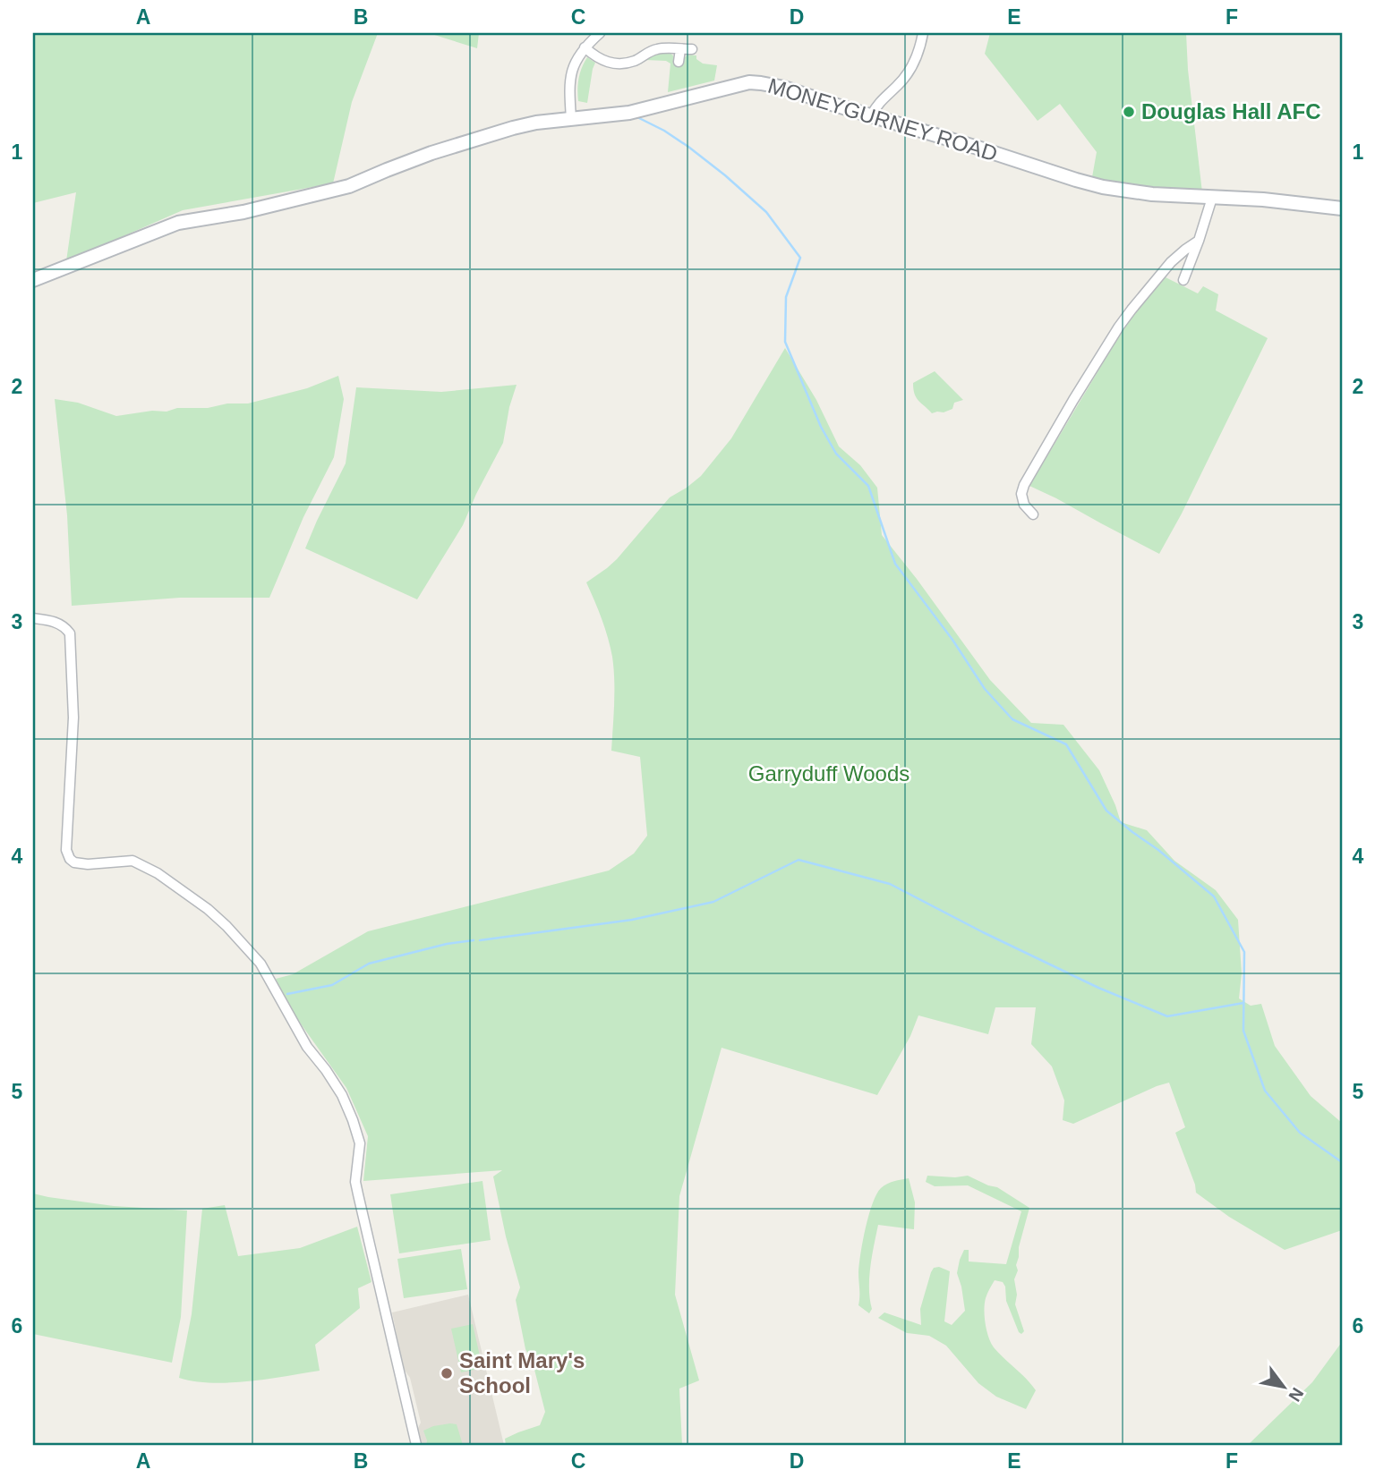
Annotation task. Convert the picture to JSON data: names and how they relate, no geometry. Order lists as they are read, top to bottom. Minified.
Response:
{"streets":{"street":["MONEYGURNEY ROAD"]},"parks":["Garryduff Woods"],"places":["Douglas Hall AFC","Saint Mary's School"],"north":"bottom right","grid":{"columns":["A","B","C","D","E","F"],"rows":["1","2","3","4","5","6"]}}
